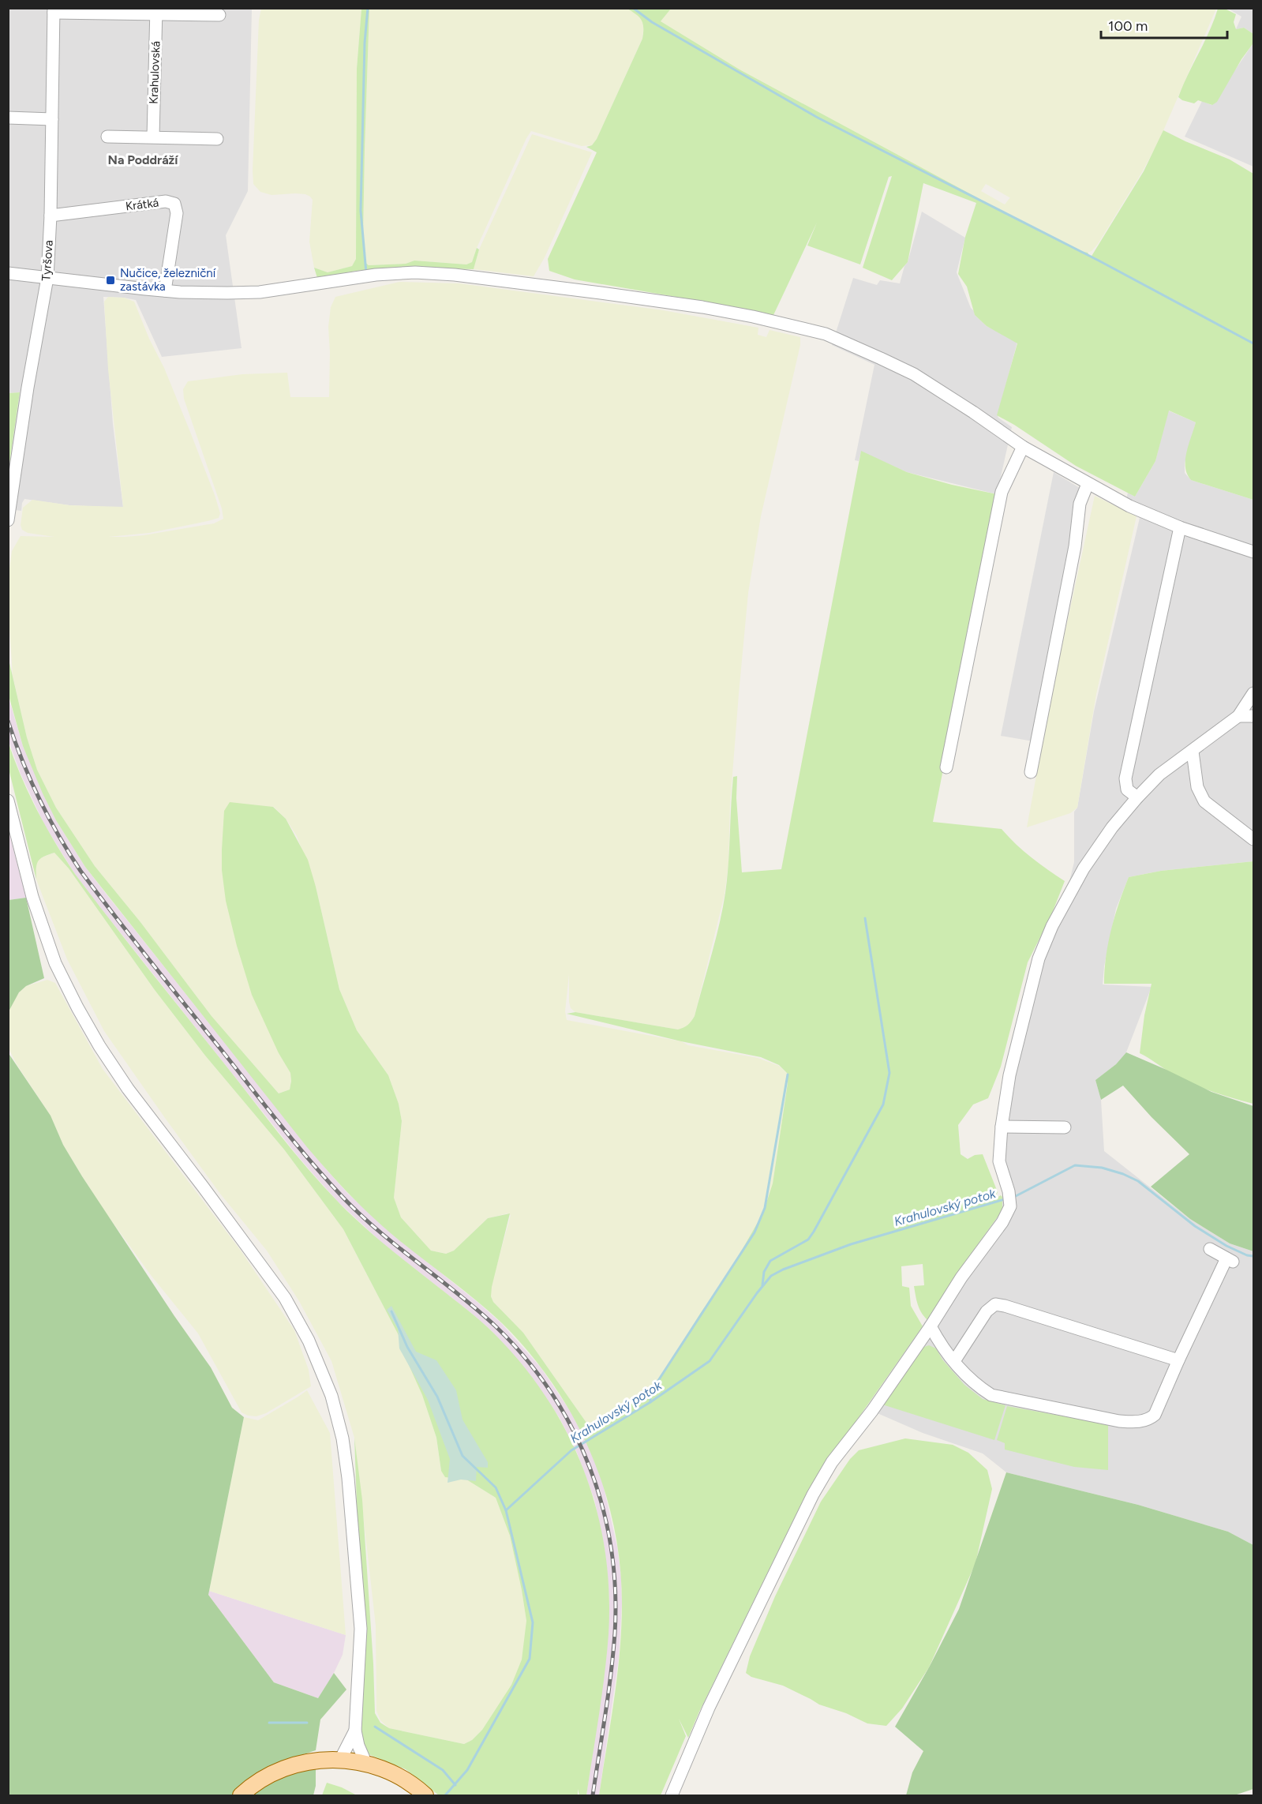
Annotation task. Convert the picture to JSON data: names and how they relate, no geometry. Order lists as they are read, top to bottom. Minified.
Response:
{"streets":{"street":["Krahulovská","Krátká","Tyršova"]},"crossings":[["Krátká","Tyršova"]],"districts":["Na Poddráží"],"water":["Krahulovský potok"],"places":{"transit":["Nučice, železniční zastávka"]},"scale_bar":"100 m"}
